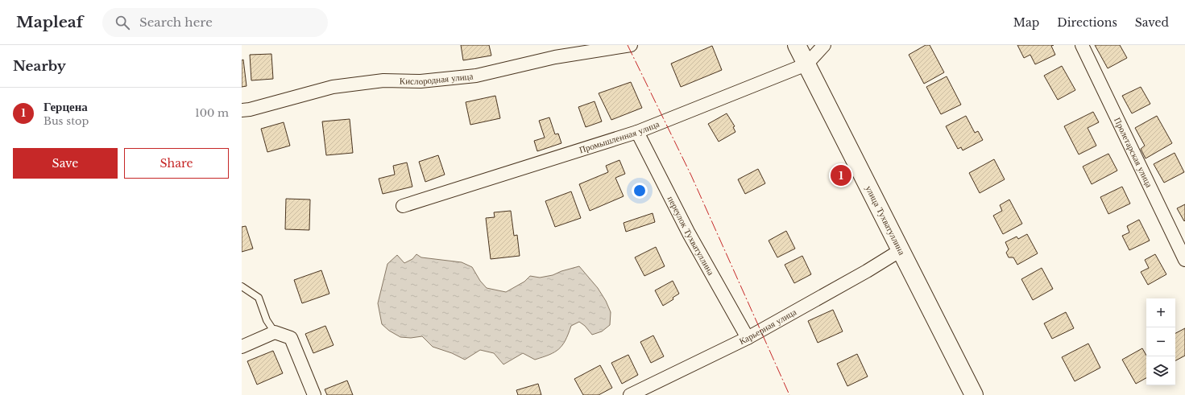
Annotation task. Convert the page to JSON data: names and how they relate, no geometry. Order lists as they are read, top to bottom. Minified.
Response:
{"streets":{"main road":["улица Тухватуллина"],"street":["Кислородная улица","Промышленная улица","Пролетарская улица","переулок Тухватуллина","Карьерная улица"]},"crossings":[["Промышленная улица","улица Тухватуллина"],["Промышленная улица","переулок Тухватуллина"],["улица Тухватуллина","Карьерная улица"],["переулок Тухватуллина","Карьерная улица"]],"page":{"header":"Mapleaf","search":"Search here","nav":["Map","Directions","Saved"],"heading":"Nearby","list":[{"mark":"1","name":"Герцена","note":"Bus stop","value":"100 m"}],"buttons":["Save","Share"],"pins":"1","map_buttons":["+","−"]}}
